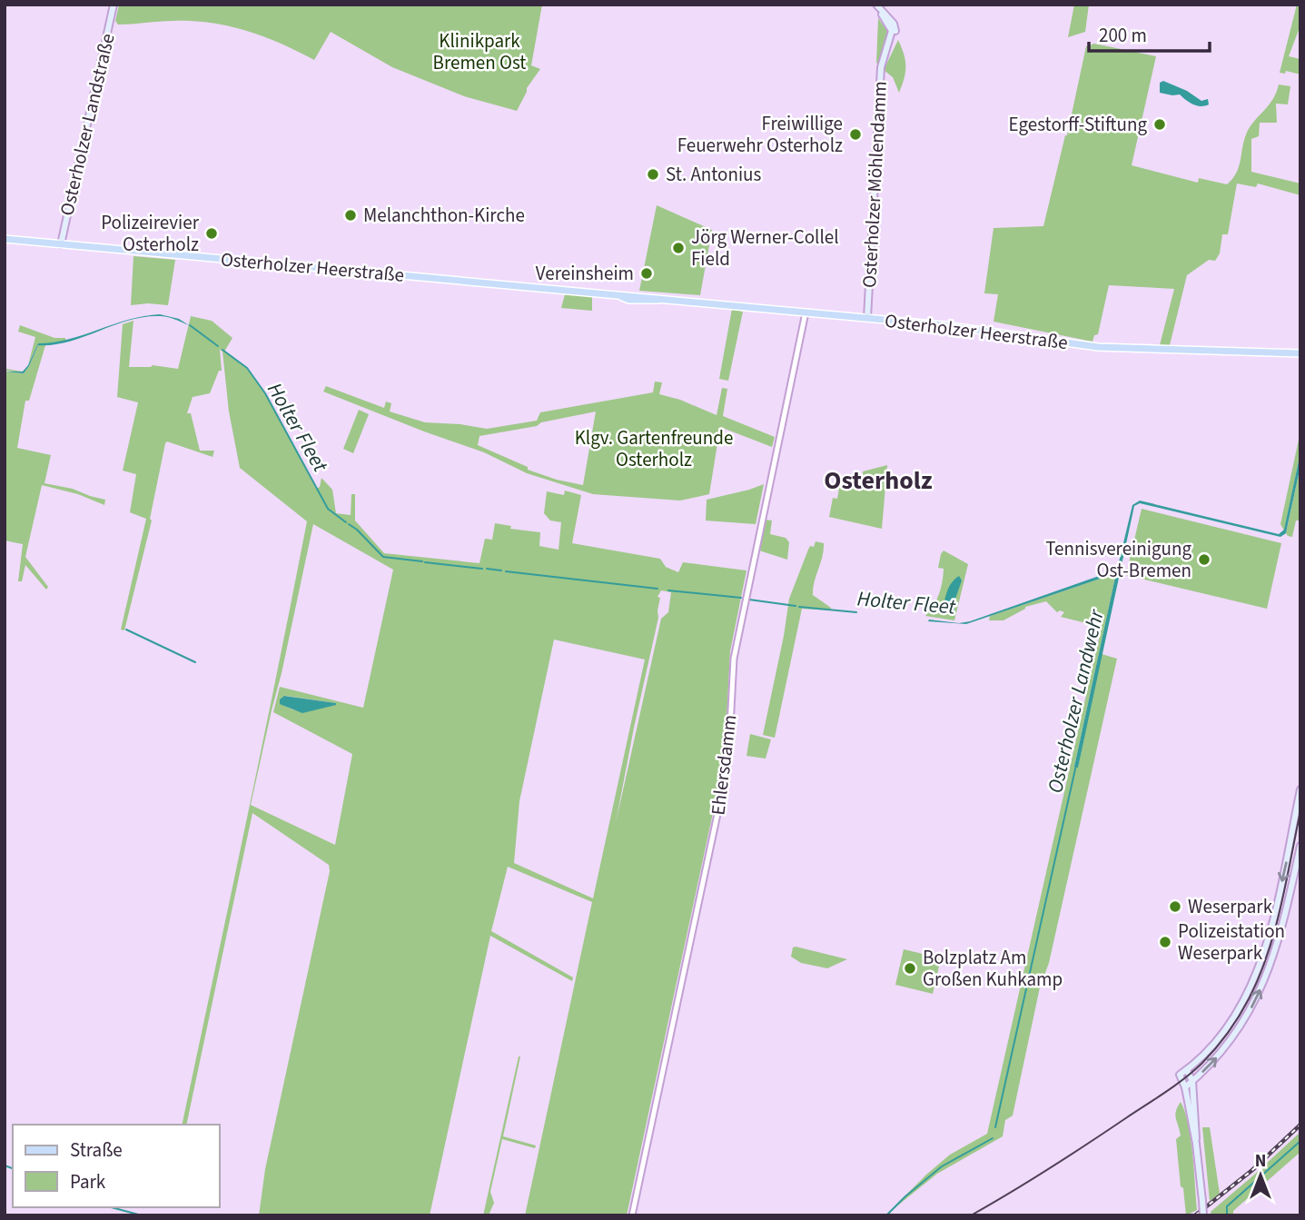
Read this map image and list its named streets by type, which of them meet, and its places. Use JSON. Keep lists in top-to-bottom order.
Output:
{
  "streets": {
    "main road": ["Osterholzer Landstraße", "Osterholzer Möhlendamm", "Osterholzer Heerstraße"],
    "street": ["Ehlersdamm"]
  },
  "crossings": [
    ["Osterholzer Landstraße", "Osterholzer Heerstraße"],
    ["Osterholzer Möhlendamm", "Osterholzer Heerstraße"],
    ["Osterholzer Heerstraße", "Ehlersdamm"]
  ],
  "districts": ["Osterholz"],
  "water": ["Holter Fleet", "Osterholzer Landwehr"],
  "parks": ["Klinikpark Bremen Ost", "Klgv. Gartenfreunde Osterholz"],
  "places": [
    "Egestorff-Stiftung",
    "Freiwillige Feuerwehr Osterholz",
    "St. Antonius",
    "Melanchthon-Kirche",
    "Polizeirevier Osterholz",
    "Jörg Werner-Collel Field",
    "Vereinsheim",
    "Tennisvereinigung Ost-Bremen",
    "Weserpark",
    "Polizeistation Weserpark",
    "Bolzplatz Am Großen Kuhkamp"
  ],
  "legend": ["Straße", "Park"],
  "scale_bar": "200 m",
  "north": "top"
}
